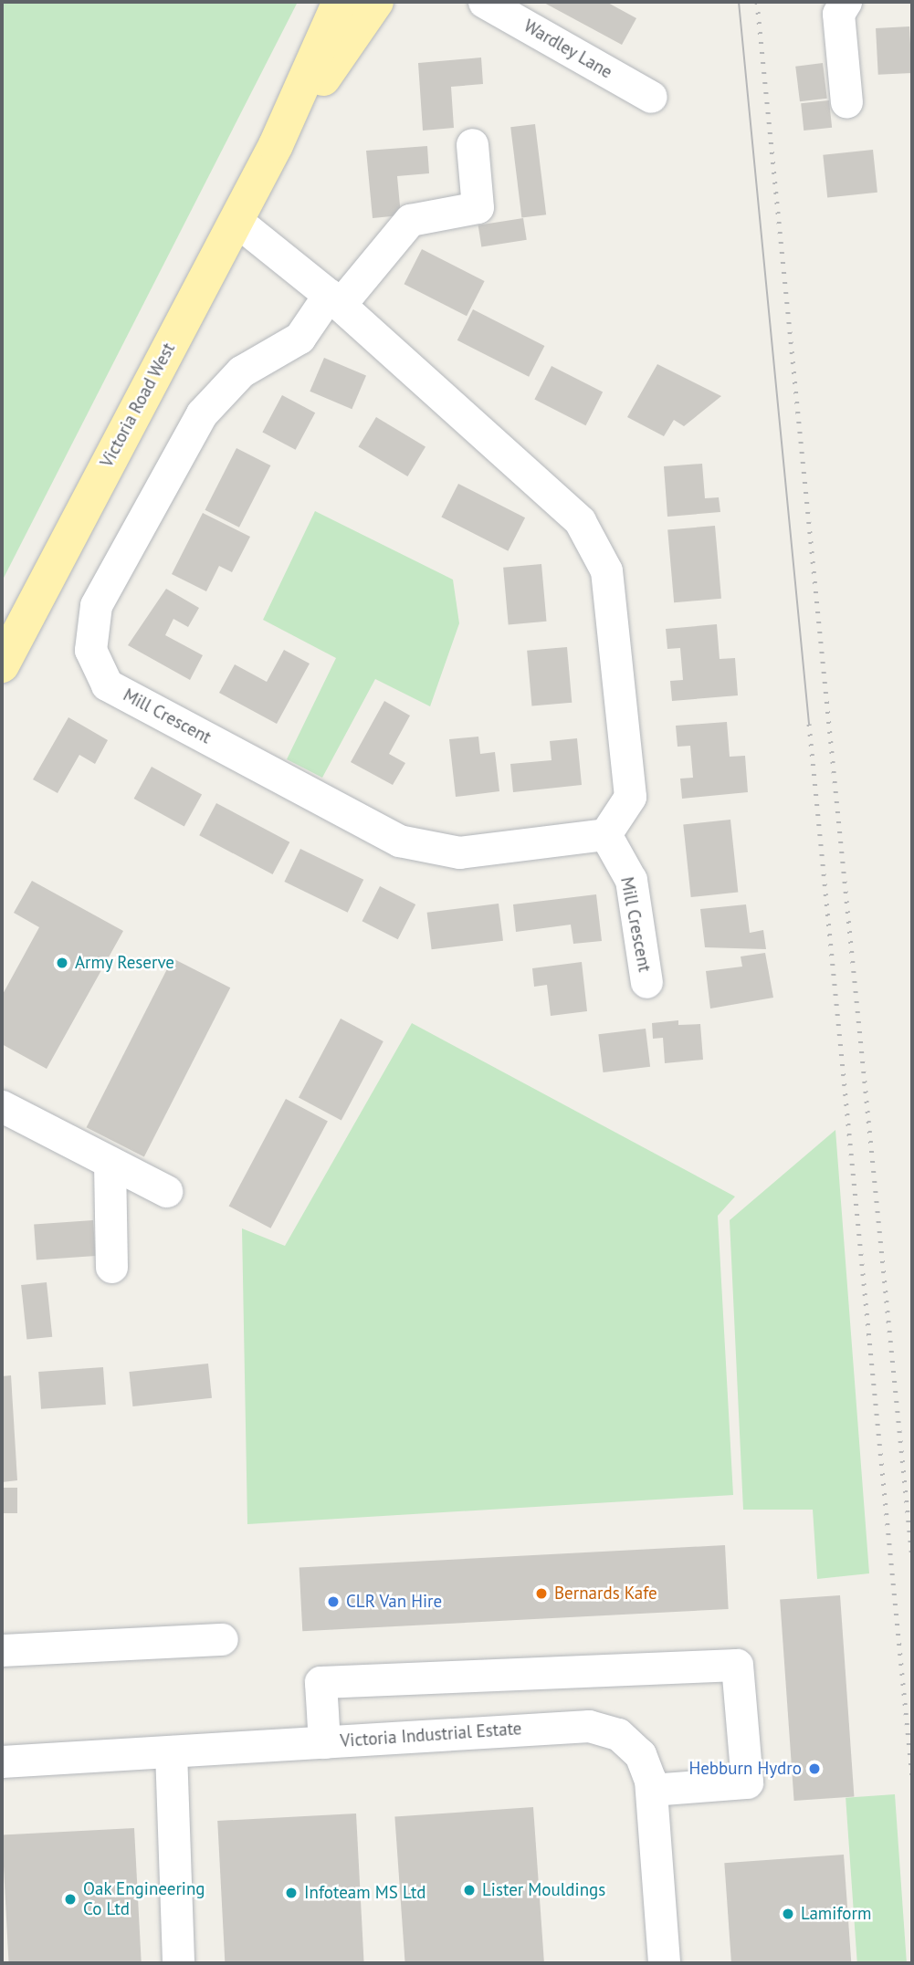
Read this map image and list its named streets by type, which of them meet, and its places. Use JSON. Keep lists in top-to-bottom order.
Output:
{
  "streets": {
    "main road": ["Victoria Road West"],
    "street": ["Wardley Lane", "Mill Crescent", "Victoria Industrial Estate"]
  },
  "places": [
    "Army Reserve",
    "Bernards Kafe",
    "CLR Van Hire",
    "Hebburn Hydro",
    "Lister Mouldings",
    "Infoteam MS Ltd",
    "Oak Engineering Co Ltd",
    "Lamiform"
  ]
}
